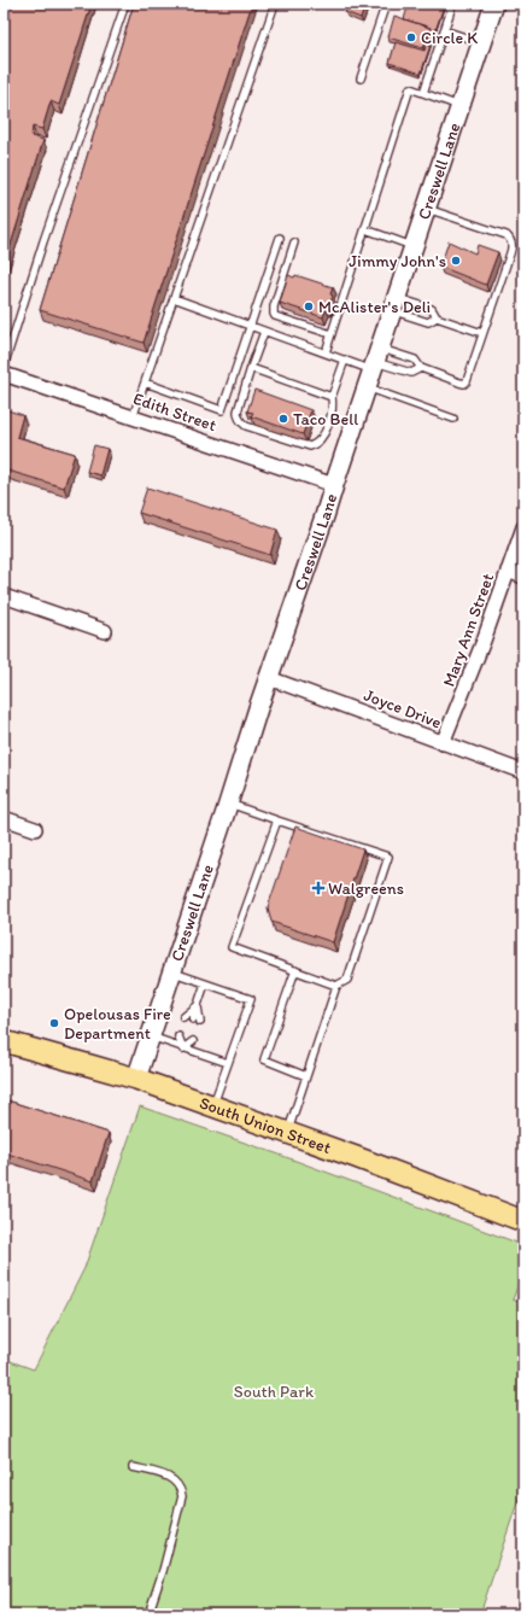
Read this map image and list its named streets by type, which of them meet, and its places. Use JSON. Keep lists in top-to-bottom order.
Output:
{
  "streets": {
    "main road": ["Creswell Lane", "South Union Street"],
    "street": ["Edith Street", "Mary Ann Street", "Joyce Drive"]
  },
  "crossings": [
    ["Creswell Lane", "Edith Street"],
    ["Creswell Lane", "Joyce Drive"],
    ["Creswell Lane", "South Union Street"],
    ["Mary Ann Street", "Joyce Drive"]
  ],
  "parks": ["South Park"],
  "places": {
    "other": [
      "Circle K",
      "Jimmy John's",
      "McAlister's Deli",
      "Taco Bell",
      "Opelousas Fire Department"
    ],
    "health": ["Walgreens"]
  }
}
